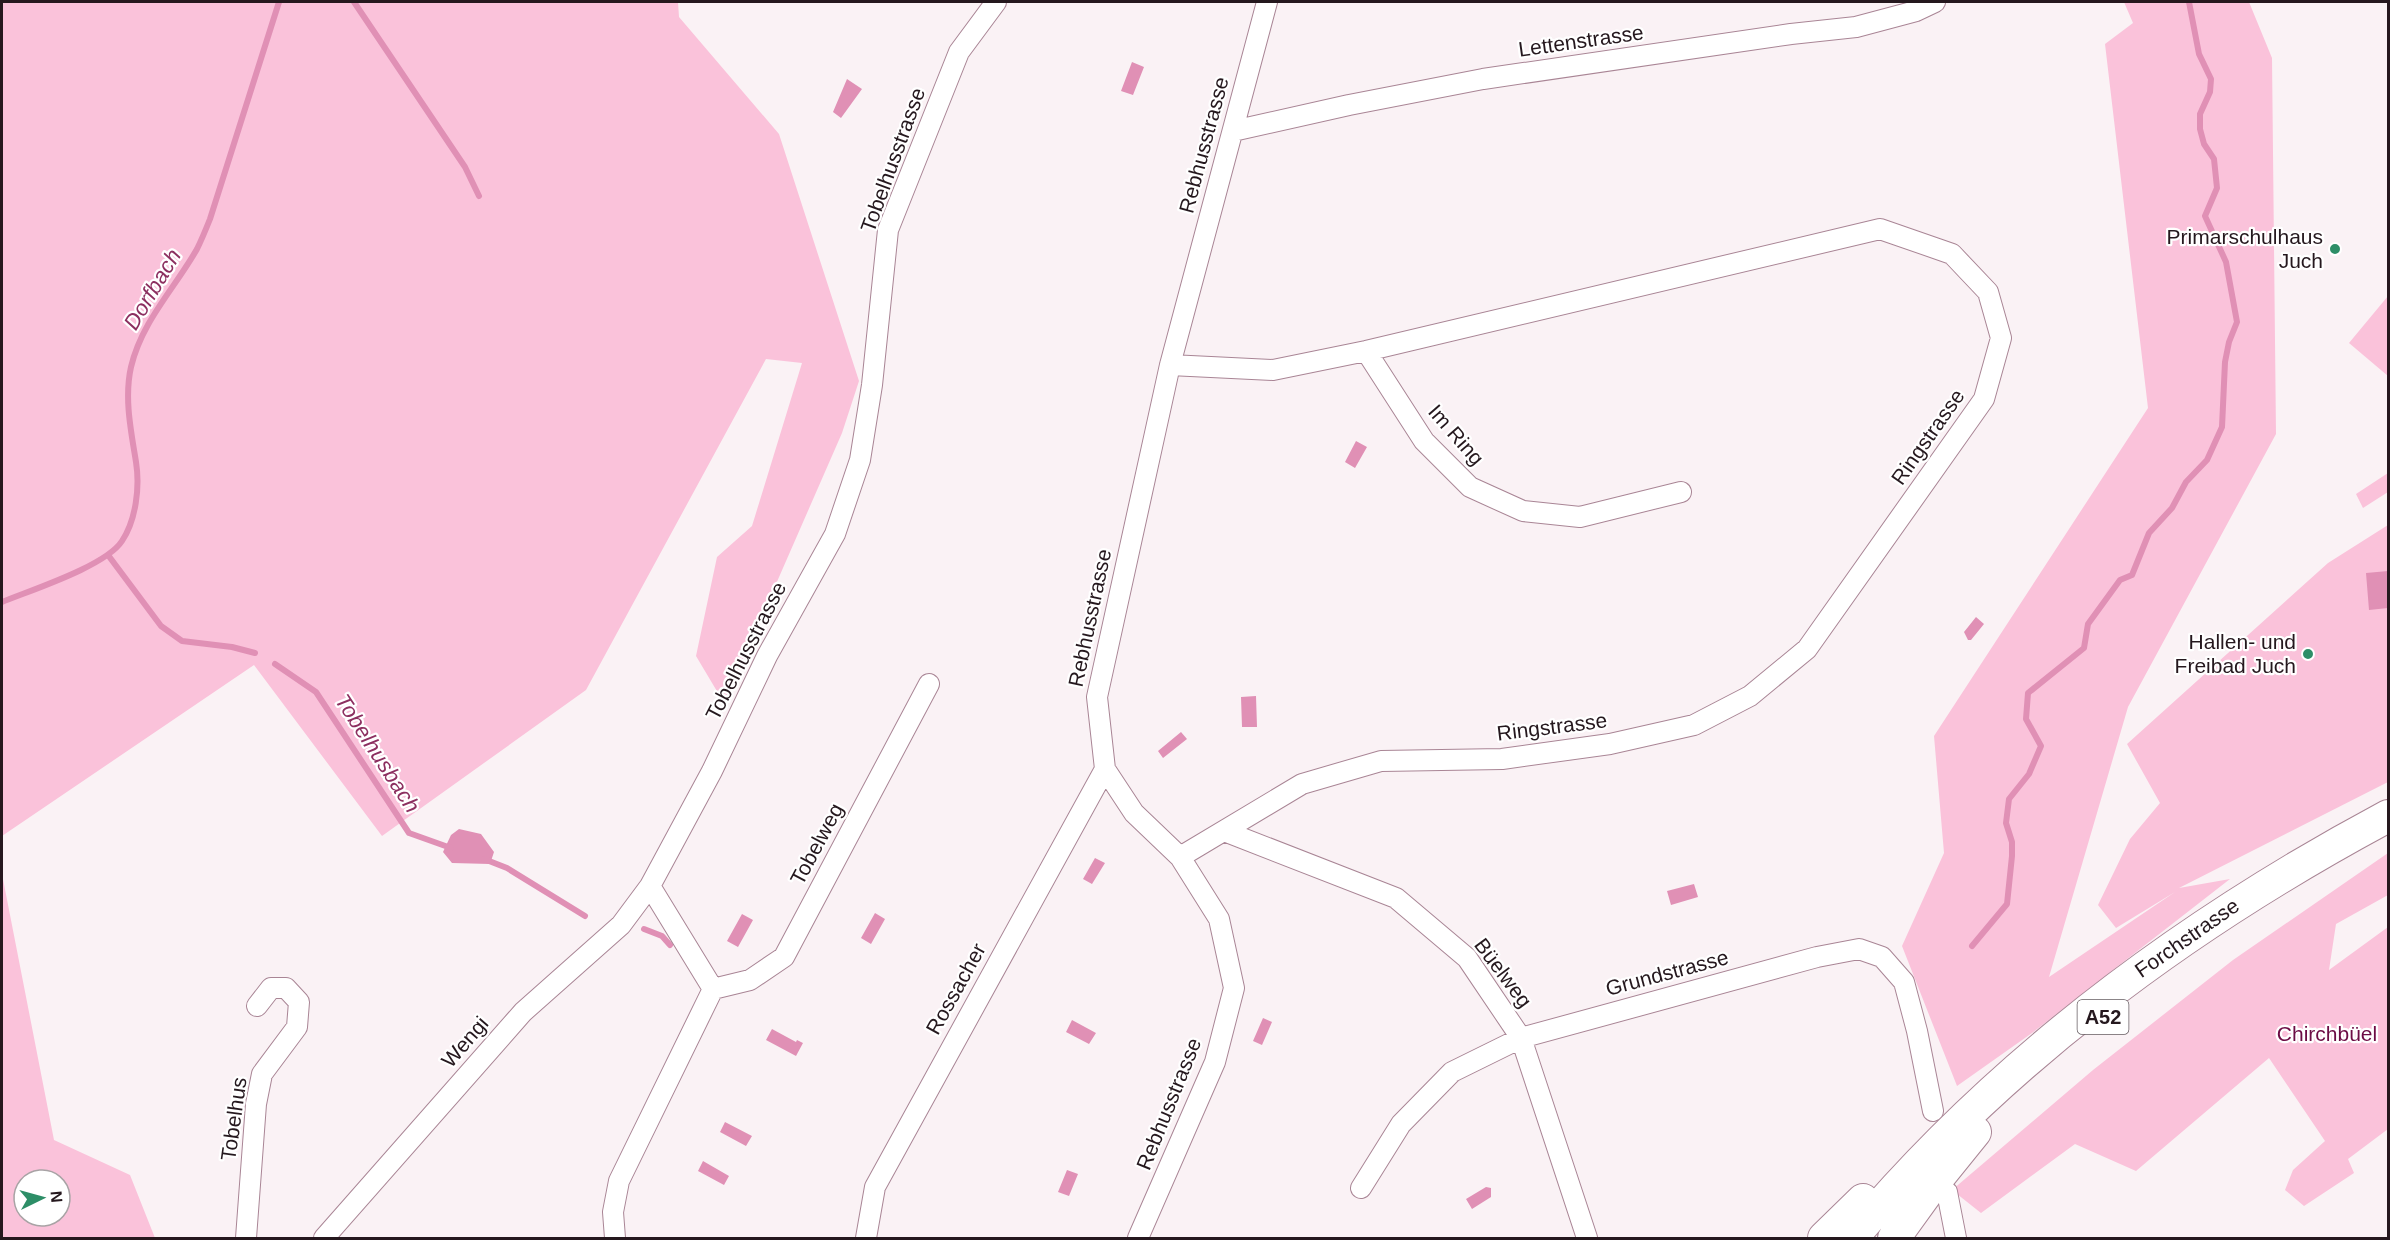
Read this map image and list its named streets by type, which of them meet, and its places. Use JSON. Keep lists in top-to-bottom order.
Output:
{
  "streets": {
    "highway": ["Forchstrasse", "A52"],
    "street": [
      "Lettenstrasse",
      "Rebhusstrasse",
      "Tobelhusstrasse",
      "Im Ring",
      "Ringstrasse",
      "Tobelweg",
      "Büelweg",
      "Grundstrasse",
      "Rossacher",
      "Wengi",
      "Tobelhus"
    ]
  },
  "crossings": [
    ["Lettenstrasse", "Rebhusstrasse"],
    ["Rebhusstrasse", "Ringstrasse"],
    ["Rebhusstrasse", "Rossacher"],
    ["Tobelhusstrasse", "Wengi"],
    ["Im Ring", "Ringstrasse"],
    ["Ringstrasse", "Büelweg"],
    ["Büelweg", "Grundstrasse"]
  ],
  "water": ["Dorfbach", "Tobelhusbach"],
  "parks": ["Chirchbüel"],
  "places": ["Primarschulhaus Juch", "Hallen- und Freibad Juch"],
  "north": "right"
}
